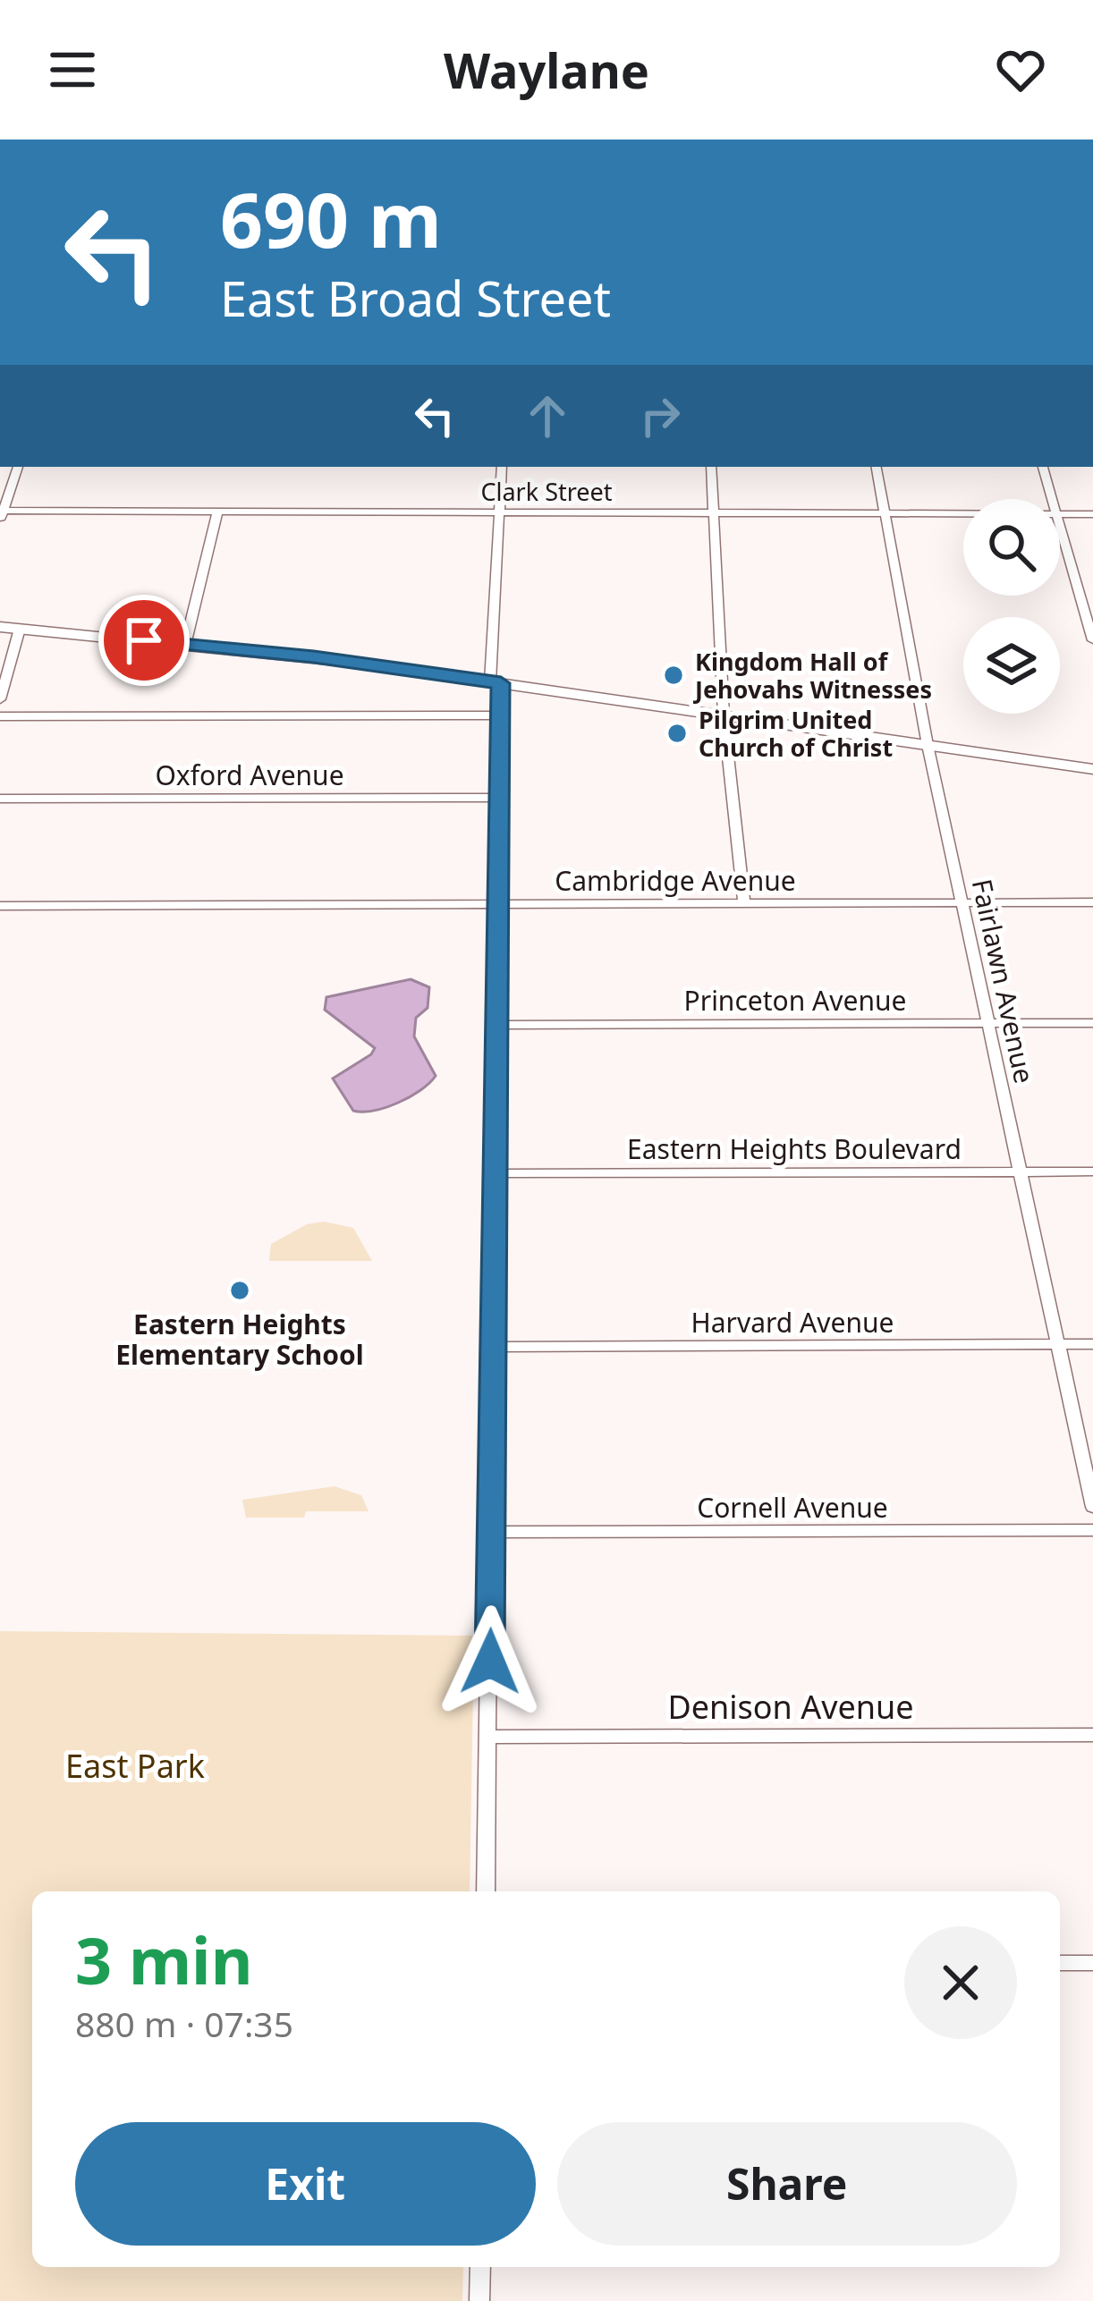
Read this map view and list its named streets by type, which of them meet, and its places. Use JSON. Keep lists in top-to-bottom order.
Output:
{
  "streets": {
    "street": [
      "Clark Street",
      "Oxford Avenue",
      "Cambridge Avenue",
      "Fairlawn Avenue",
      "Princeton Avenue",
      "Eastern Heights Boulevard",
      "Harvard Avenue",
      "Cornell Avenue",
      "Denison Avenue"
    ]
  },
  "crossings": [
    ["Clark Street", "Fairlawn Avenue"],
    ["Cambridge Avenue", "Fairlawn Avenue"],
    ["Fairlawn Avenue", "Princeton Avenue"],
    ["Fairlawn Avenue", "Eastern Heights Boulevard"],
    ["Fairlawn Avenue", "Harvard Avenue"]
  ],
  "parks": ["East Park"],
  "places": ["Kingdom Hall of Jehovahs Witnesses", "Pilgrim United Church of Christ", "Eastern Heights Elementary School"],
  "page": {
    "header": "Waylane",
    "turn": ["690 m", "East Broad Street"],
    "heading": ["3 min", "880 m · 07:35"],
    "buttons": ["Exit", "Share"]
  }
}
